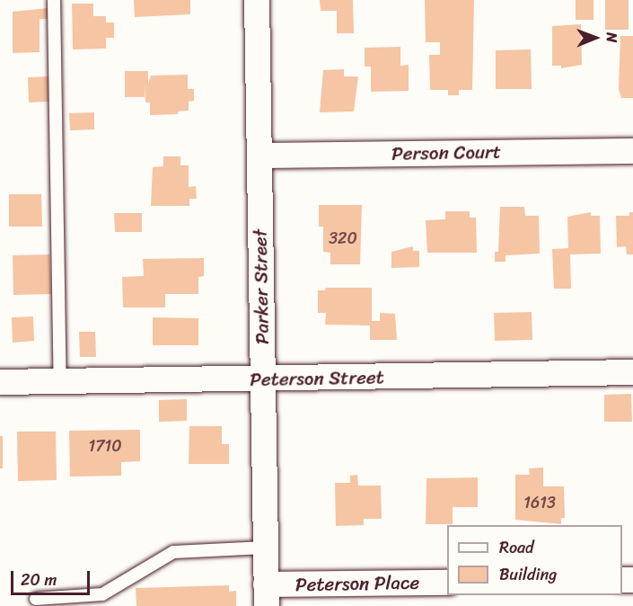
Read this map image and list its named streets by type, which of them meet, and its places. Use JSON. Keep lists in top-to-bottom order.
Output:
{
  "streets": {
    "street": [
      "Person Court",
      "Parker Street",
      "Peterson Street",
      "Peterson Place"
    ]
  },
  "crossings": [
    ["Person Court", "Parker Street"],
    ["Parker Street", "Peterson Street"],
    ["Parker Street", "Peterson Place"]
  ],
  "house_numbers": ["320", "1710", "1613"],
  "legend": ["Road", "Building"],
  "scale_bar": "20 m",
  "north": "right"
}
